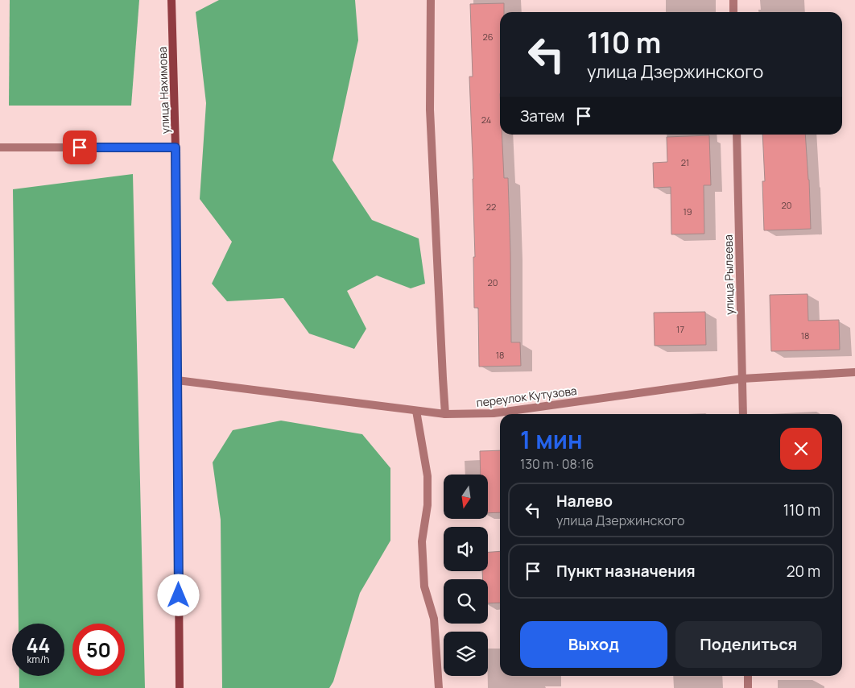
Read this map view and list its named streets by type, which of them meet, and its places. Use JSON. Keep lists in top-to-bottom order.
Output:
{
  "streets": {
    "main road": ["улица Нахимова"],
    "street": ["улица Рылеева", "переулок Кутузова"]
  },
  "crossings": [
    ["улица Нахимова", "переулок Кутузова"],
    ["улица Рылеева", "переулок Кутузова"]
  ],
  "house_numbers": [
    "26",
    "24",
    "21",
    "20",
    "22",
    "19",
    "20",
    "17",
    "18",
    "18"
  ],
  "north": "bottom",
  "page": {
    "turn": ["110 m", "улица Дзержинского"],
    "then": "Затем",
    "heading": ["1 мин", "130 m · 08:16"],
    "list": [
      {
        "name": "Налево",
        "note": "улица Дзержинского",
        "value": "110 m"
      },
      {
        "name": "Пункт назначения",
        "value": "20 m"
      }
    ],
    "buttons": ["Выход", "Поделиться"],
    "speed": "44 km/h",
    "limit": "50"
  }
}
